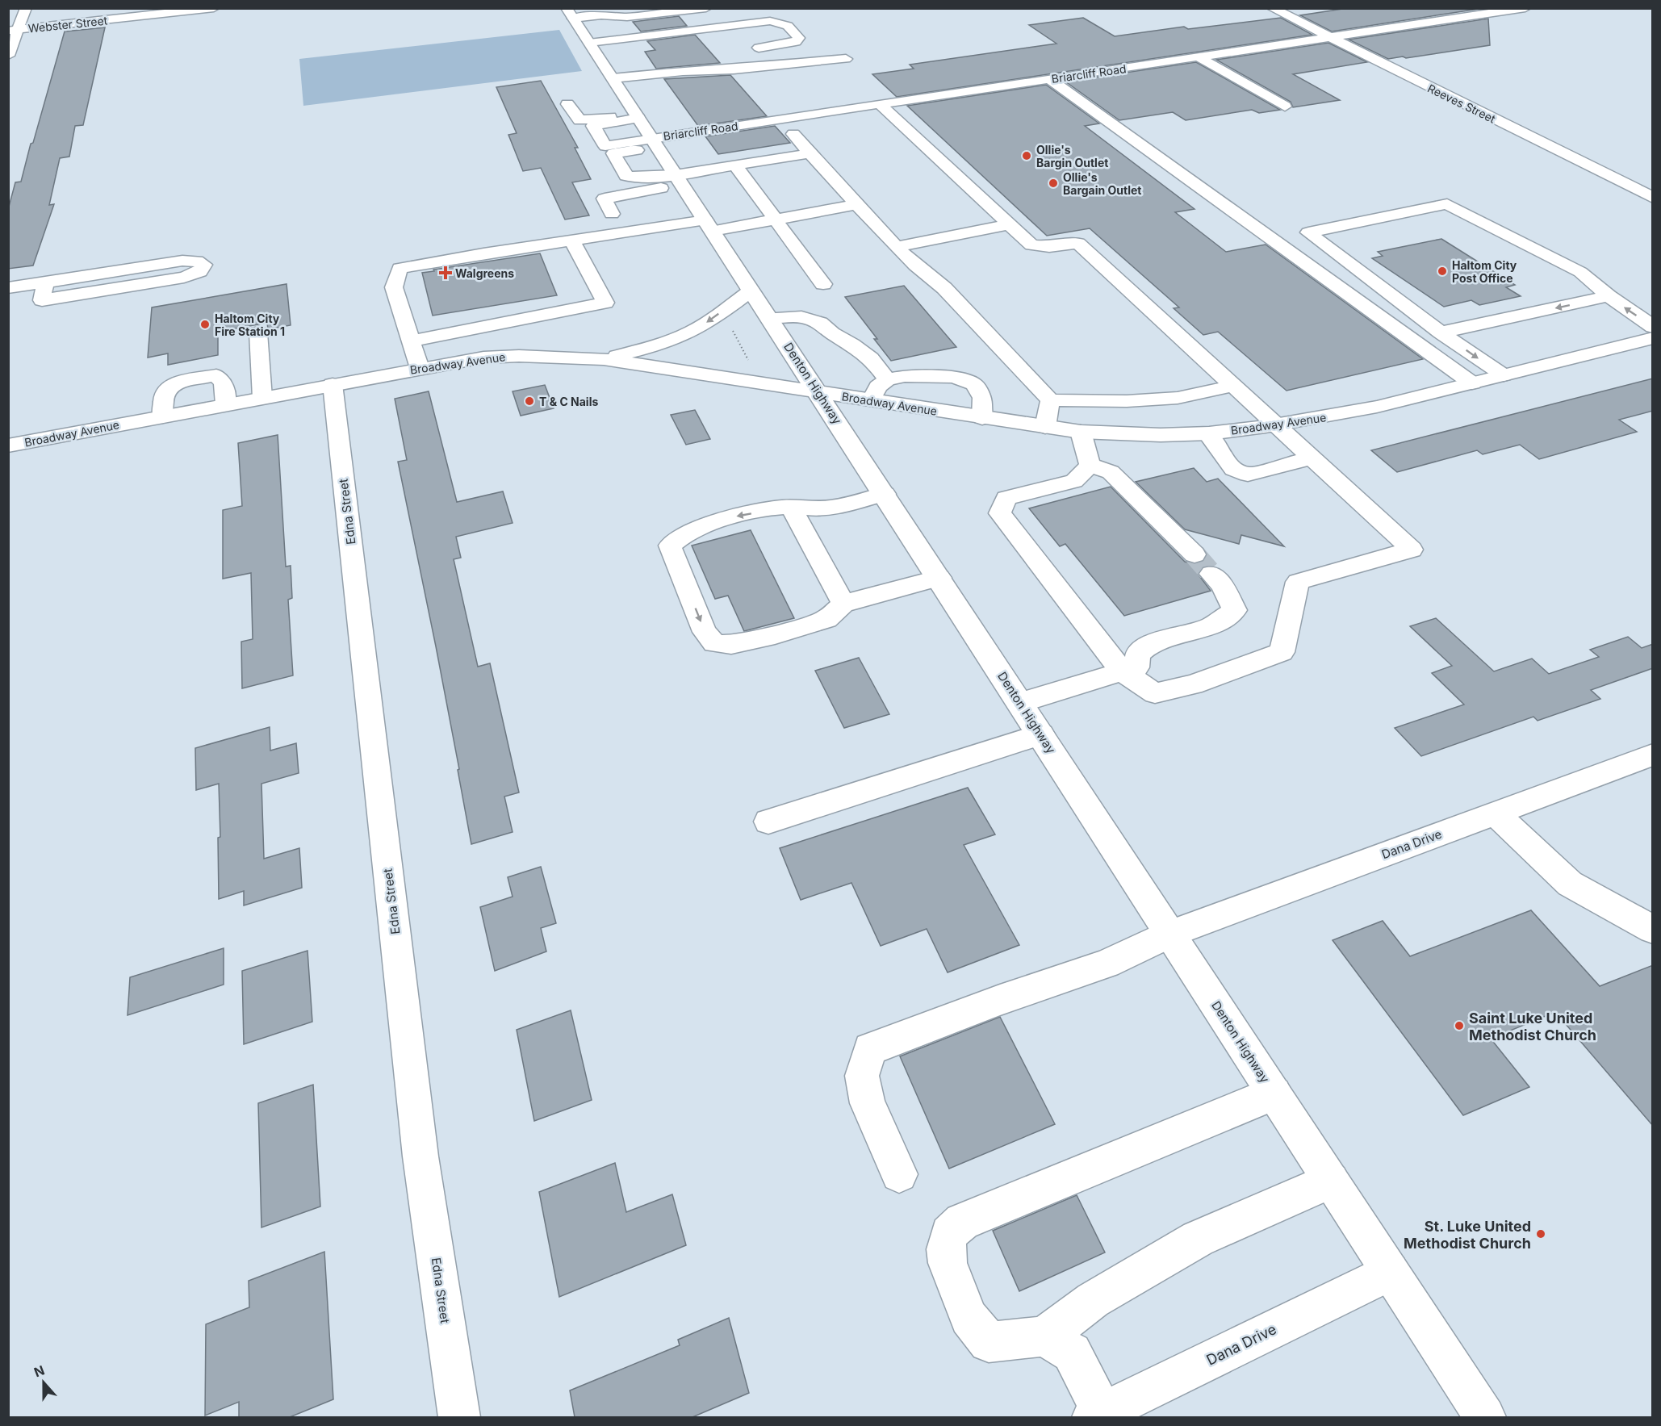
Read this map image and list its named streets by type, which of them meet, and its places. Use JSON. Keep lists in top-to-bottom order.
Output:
{
  "streets": {
    "street": [
      "Webster Street",
      "Briarcliff Road",
      "Reeves Street",
      "Broadway Avenue",
      "Denton Highway",
      "Edna Street",
      "Dana Drive"
    ]
  },
  "crossings": [
    ["Briarcliff Road", "Reeves Street"],
    ["Briarcliff Road", "Denton Highway"],
    ["Broadway Avenue", "Denton Highway"],
    ["Broadway Avenue", "Edna Street"],
    ["Denton Highway", "Dana Drive"]
  ],
  "places": {
    "other": [
      "Ollie's Bargin Outlet",
      "Ollie's Bargain Outlet",
      "Haltom City Post Office",
      "Haltom City Fire Station 1",
      "T & C Nails",
      "Saint Luke United Methodist Church",
      "St. Luke United Methodist Church"
    ],
    "health": ["Walgreens"]
  },
  "north": "top"
}
